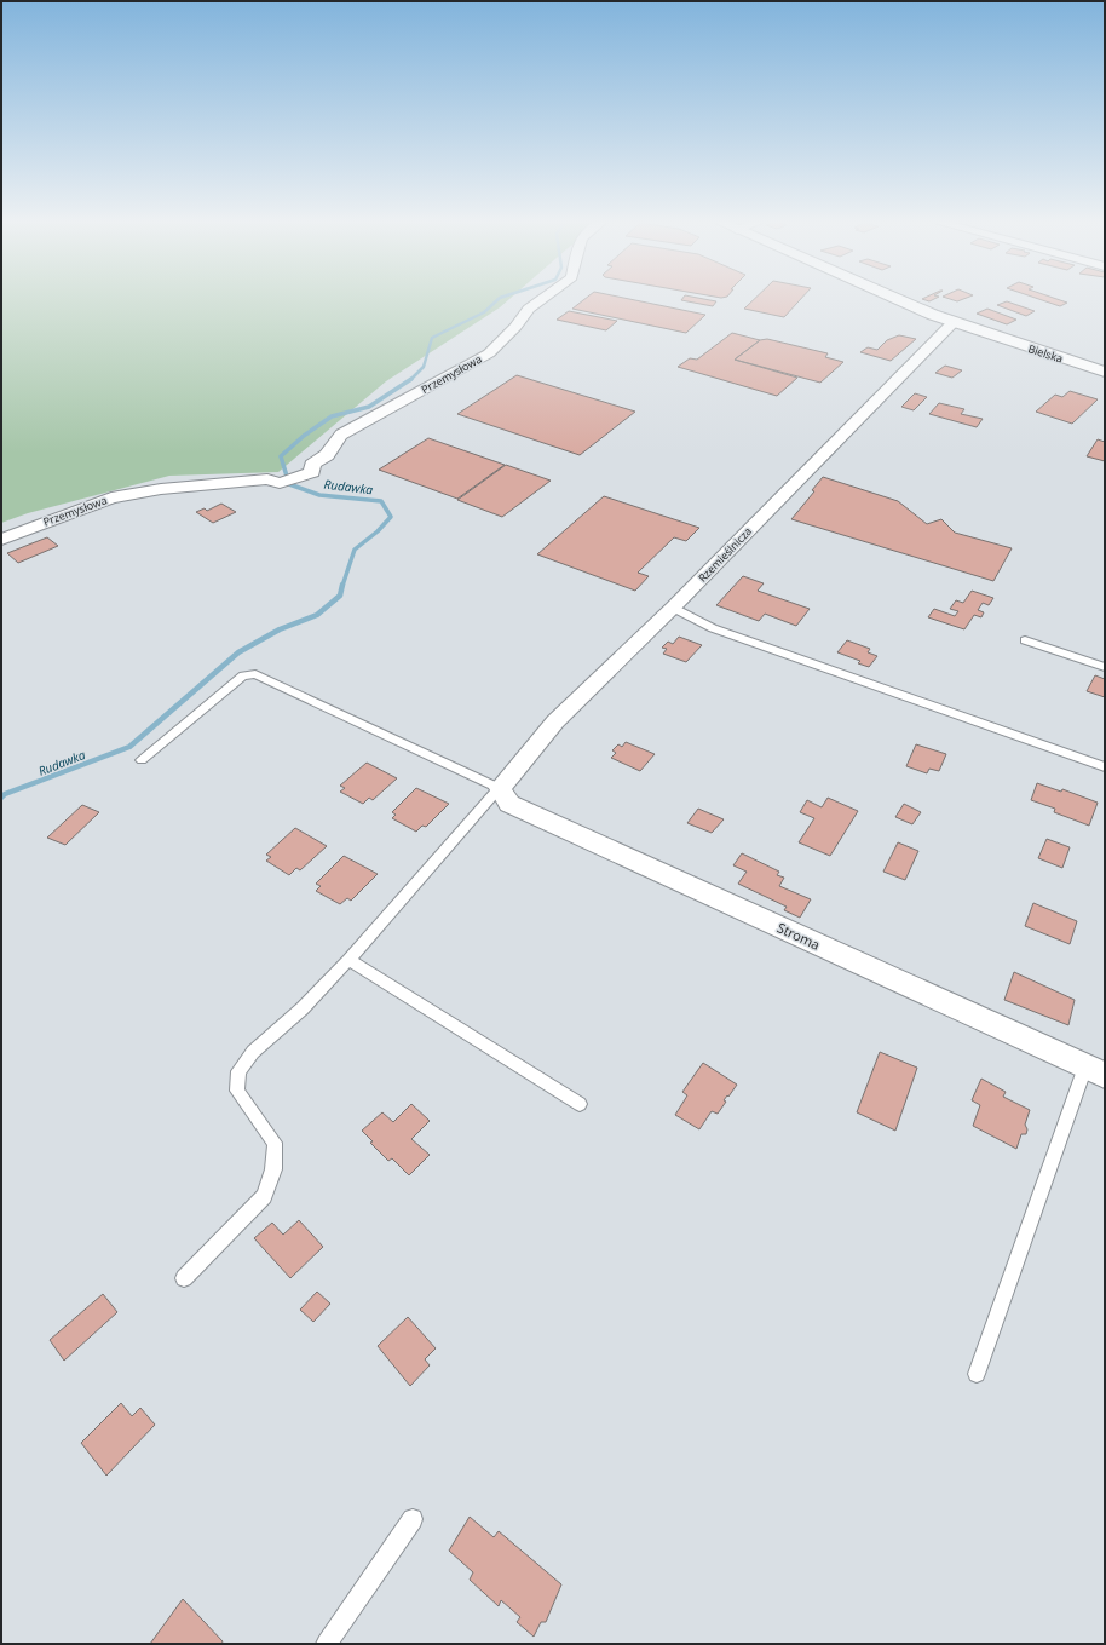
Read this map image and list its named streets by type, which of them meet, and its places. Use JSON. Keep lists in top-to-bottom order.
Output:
{
  "streets": {
    "street": [
      "Bielska",
      "Przemysłowa",
      "Rzemieślnicza",
      "Stroma"
    ]
  },
  "crossings": [
    ["Bielska", "Rzemieślnicza"],
    ["Rzemieślnicza", "Stroma"]
  ],
  "water": ["Rudawka"]
}
